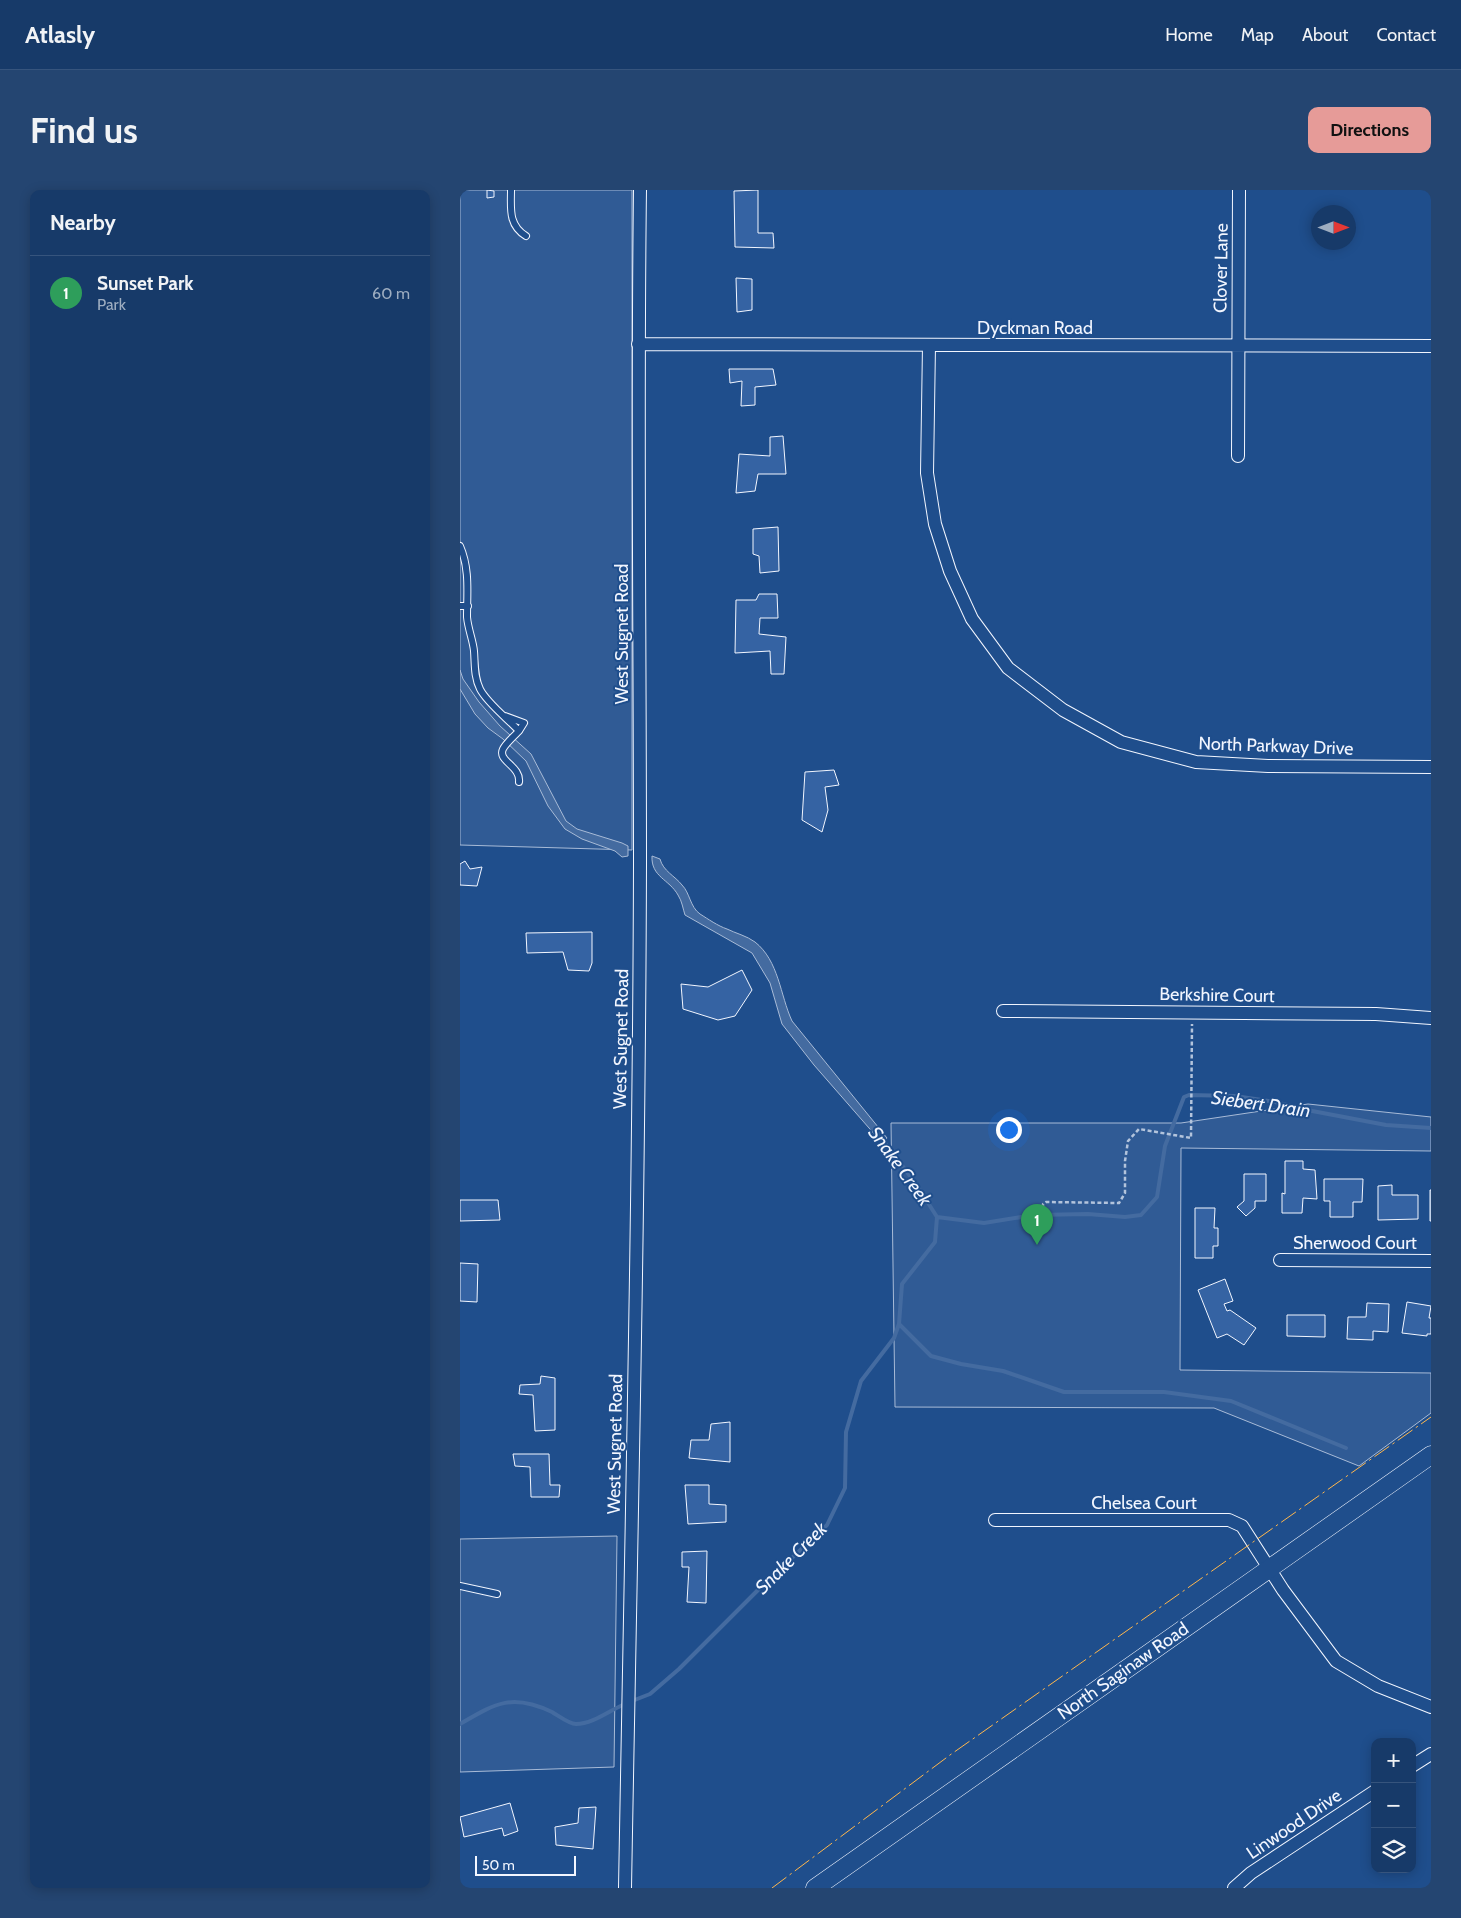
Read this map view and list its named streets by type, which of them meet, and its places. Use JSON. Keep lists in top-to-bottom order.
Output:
{
  "streets": {
    "main road": ["North Saginaw Road"],
    "street": [
      "Clover Lane",
      "Dyckman Road",
      "West Sugnet Road",
      "North Parkway Drive",
      "Berkshire Court",
      "Sherwood Court",
      "Chelsea Court",
      "Linwood Drive"
    ]
  },
  "crossings": [
    ["Clover Lane", "Dyckman Road"],
    ["Dyckman Road", "West Sugnet Road"],
    ["Dyckman Road", "North Parkway Drive"],
    ["Chelsea Court", "North Saginaw Road"]
  ],
  "water": ["Siebert Drain", "Snake Creek"],
  "scale_bar": "50 m",
  "north": "right",
  "page": {
    "header": "Atlasly",
    "nav": [
      "Home",
      "Map",
      "About",
      "Contact"
    ],
    "buttons": "Directions",
    "title": "Find us",
    "heading": "Nearby",
    "list": [
      {
        "mark": "1",
        "name": "Sunset Park",
        "note": "Park",
        "value": "60 m"
      }
    ],
    "pins": "1",
    "map_buttons": ["+", "−"],
    "scale": "50 m"
  }
}
